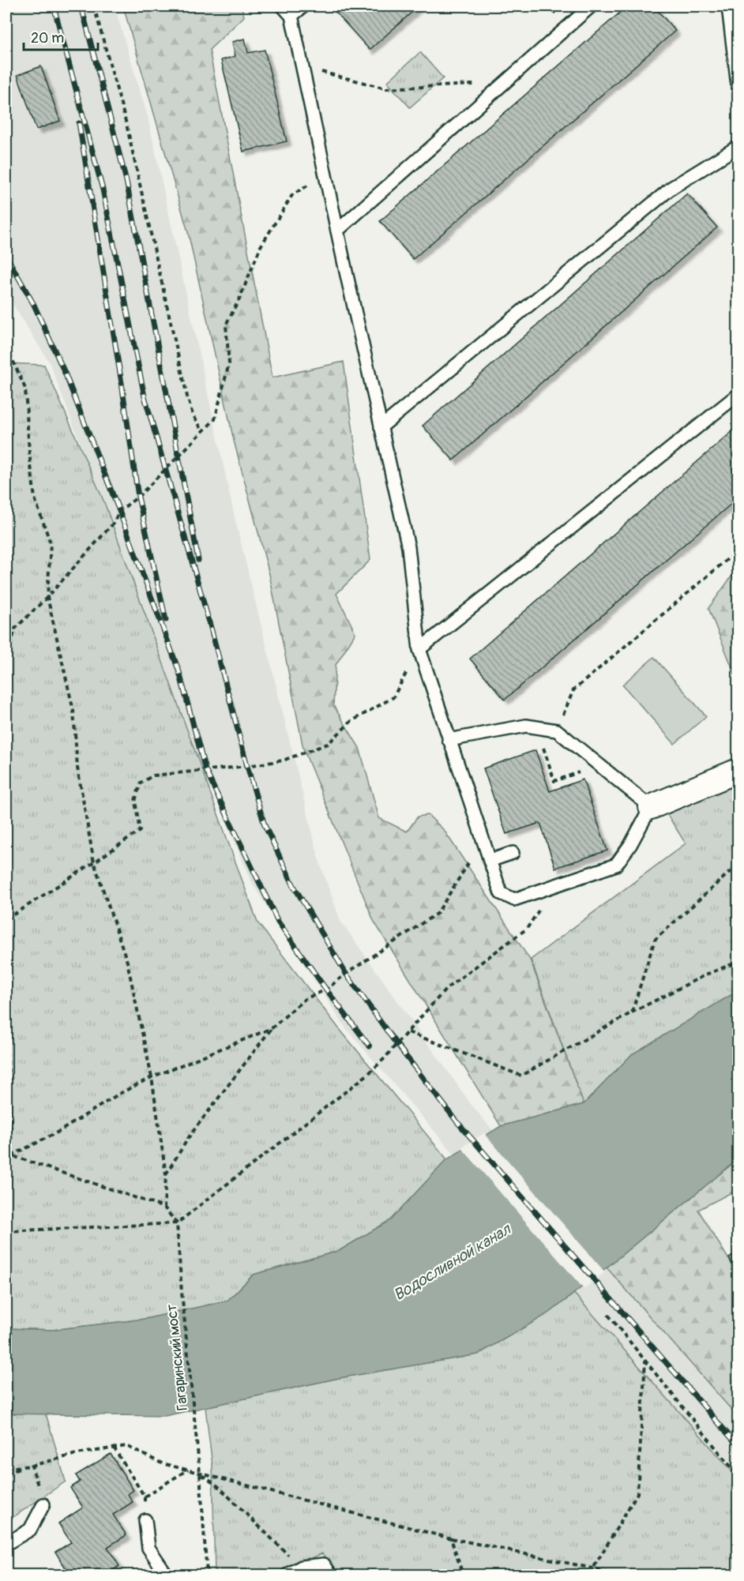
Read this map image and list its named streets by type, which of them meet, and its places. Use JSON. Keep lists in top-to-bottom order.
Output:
{
  "streets": {
    "path": ["Гагаринский мост"]
  },
  "water": ["Водосливной канал"],
  "scale_bar": "20 m"
}
